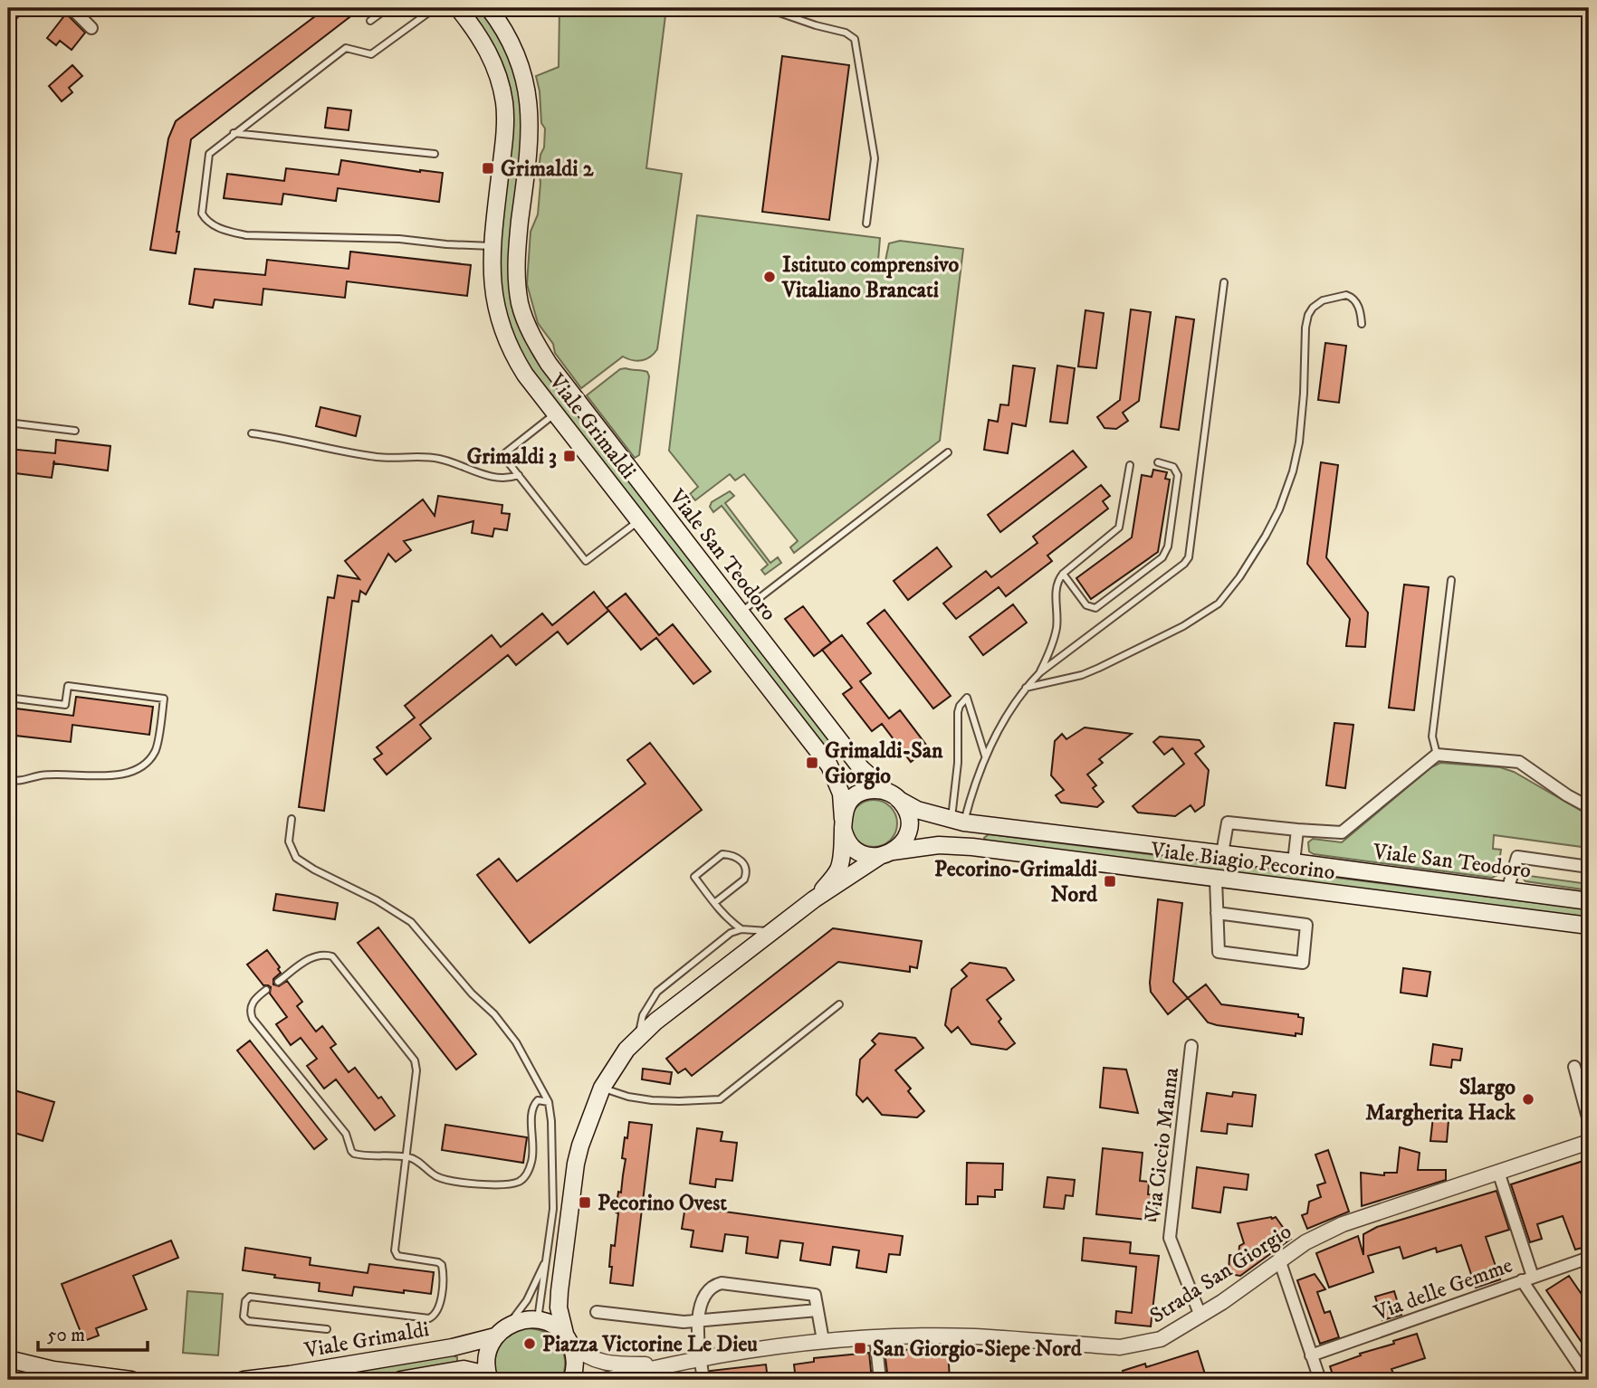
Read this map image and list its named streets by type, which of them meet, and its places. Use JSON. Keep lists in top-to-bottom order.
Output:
{
  "streets": {
    "main road": ["Viale Grimaldi", "Viale San Teodoro", "Viale Biagio Pecorino"],
    "street": ["Via Ciccio Manna", "Strada San Giorgio", "Via delle Gemme"]
  },
  "crossings": [
    ["Viale Grimaldi", "Viale San Teodoro"],
    ["Viale Grimaldi", "Viale Biagio Pecorino"],
    ["Viale San Teodoro", "Viale Biagio Pecorino"],
    ["Via Ciccio Manna", "Strada San Giorgio"]
  ],
  "places": {
    "transit": [
      "Grimaldi 2",
      "Grimaldi 3",
      "Grimaldi-San Giorgio",
      "Pecorino-Grimaldi Nord",
      "Pecorino Ovest",
      "San Giorgio-Siepe Nord"
    ],
    "other": ["Istituto comprensivo Vitaliano Brancati", "Slargo Margherita Hack", "Piazza Victorine Le Dieu"]
  },
  "scale_bar": "50 m"
}
